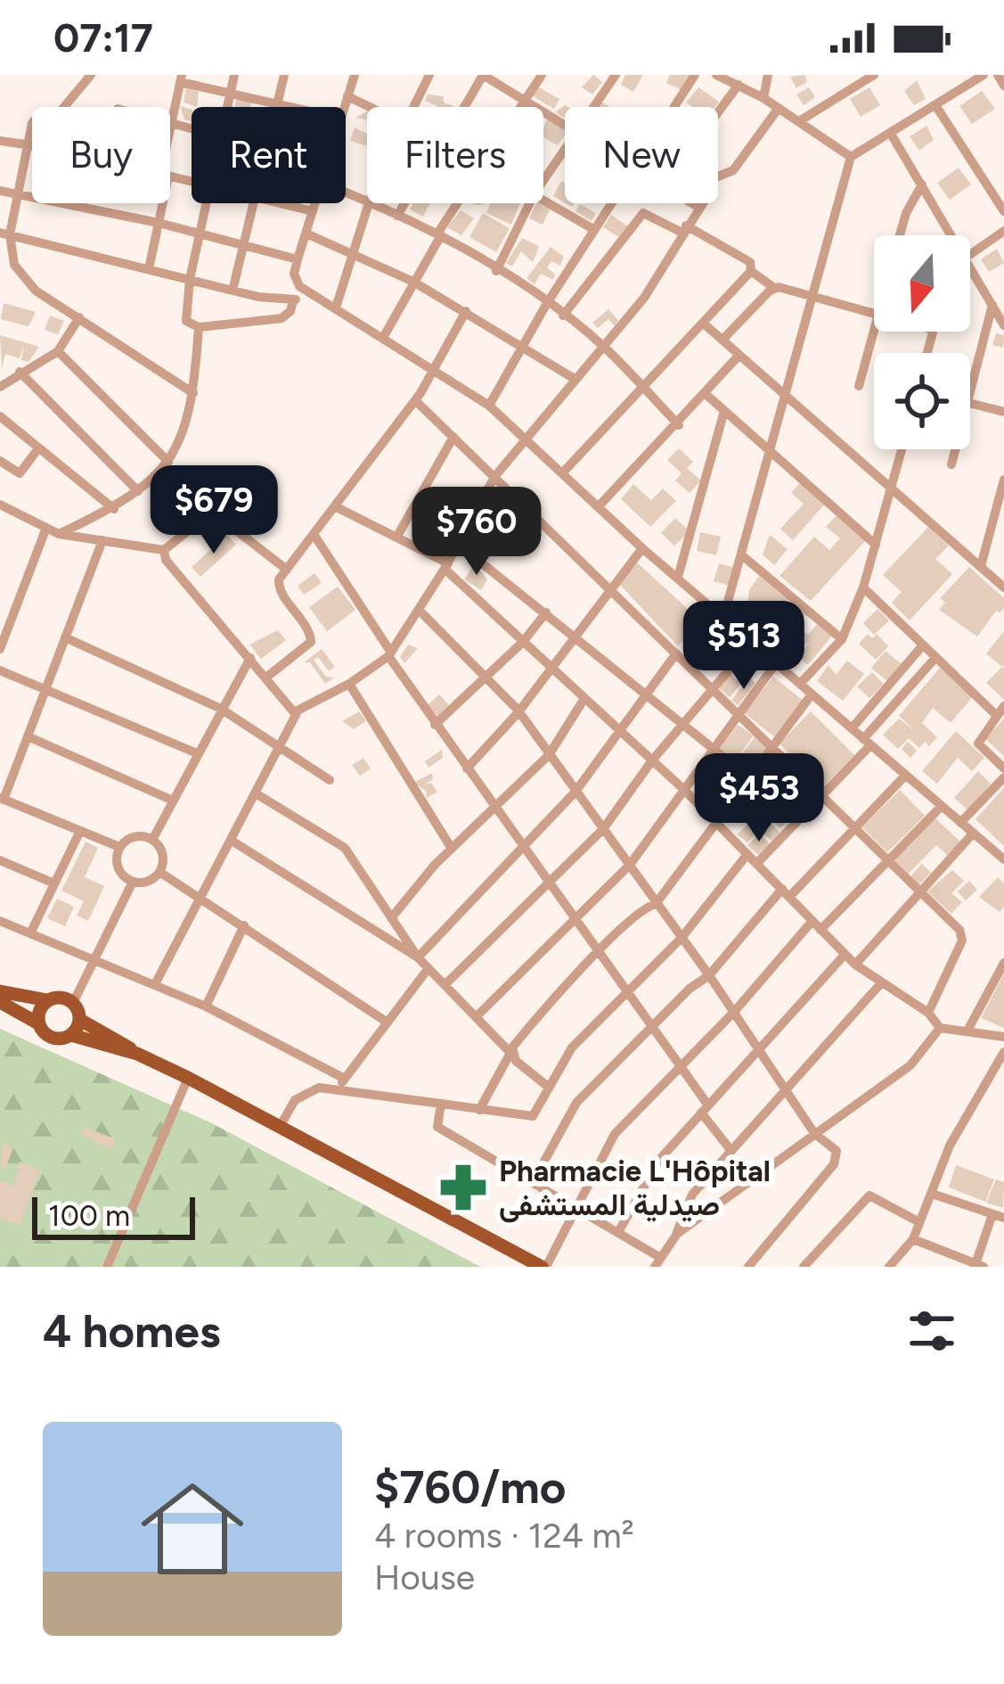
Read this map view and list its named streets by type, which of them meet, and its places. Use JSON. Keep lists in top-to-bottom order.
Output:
{
  "places": {
    "pharmacy": ["Pharmacie L'Hôpital صيدلية المستشفى"]
  },
  "scale_bar": "100 m",
  "north": "bottom",
  "page": {
    "status": "07:17",
    "chip": [
      "Buy",
      "Rent",
      "Filters",
      "New"
    ],
    "price": [
      "$679",
      "$760",
      "$513",
      "$453"
    ],
    "scale": "100 m",
    "heading": "4 homes",
    "list": [
      {
        "name": "$760/mo",
        "note": "4 rooms · 124 m² · House"
      }
    ]
  }
}
